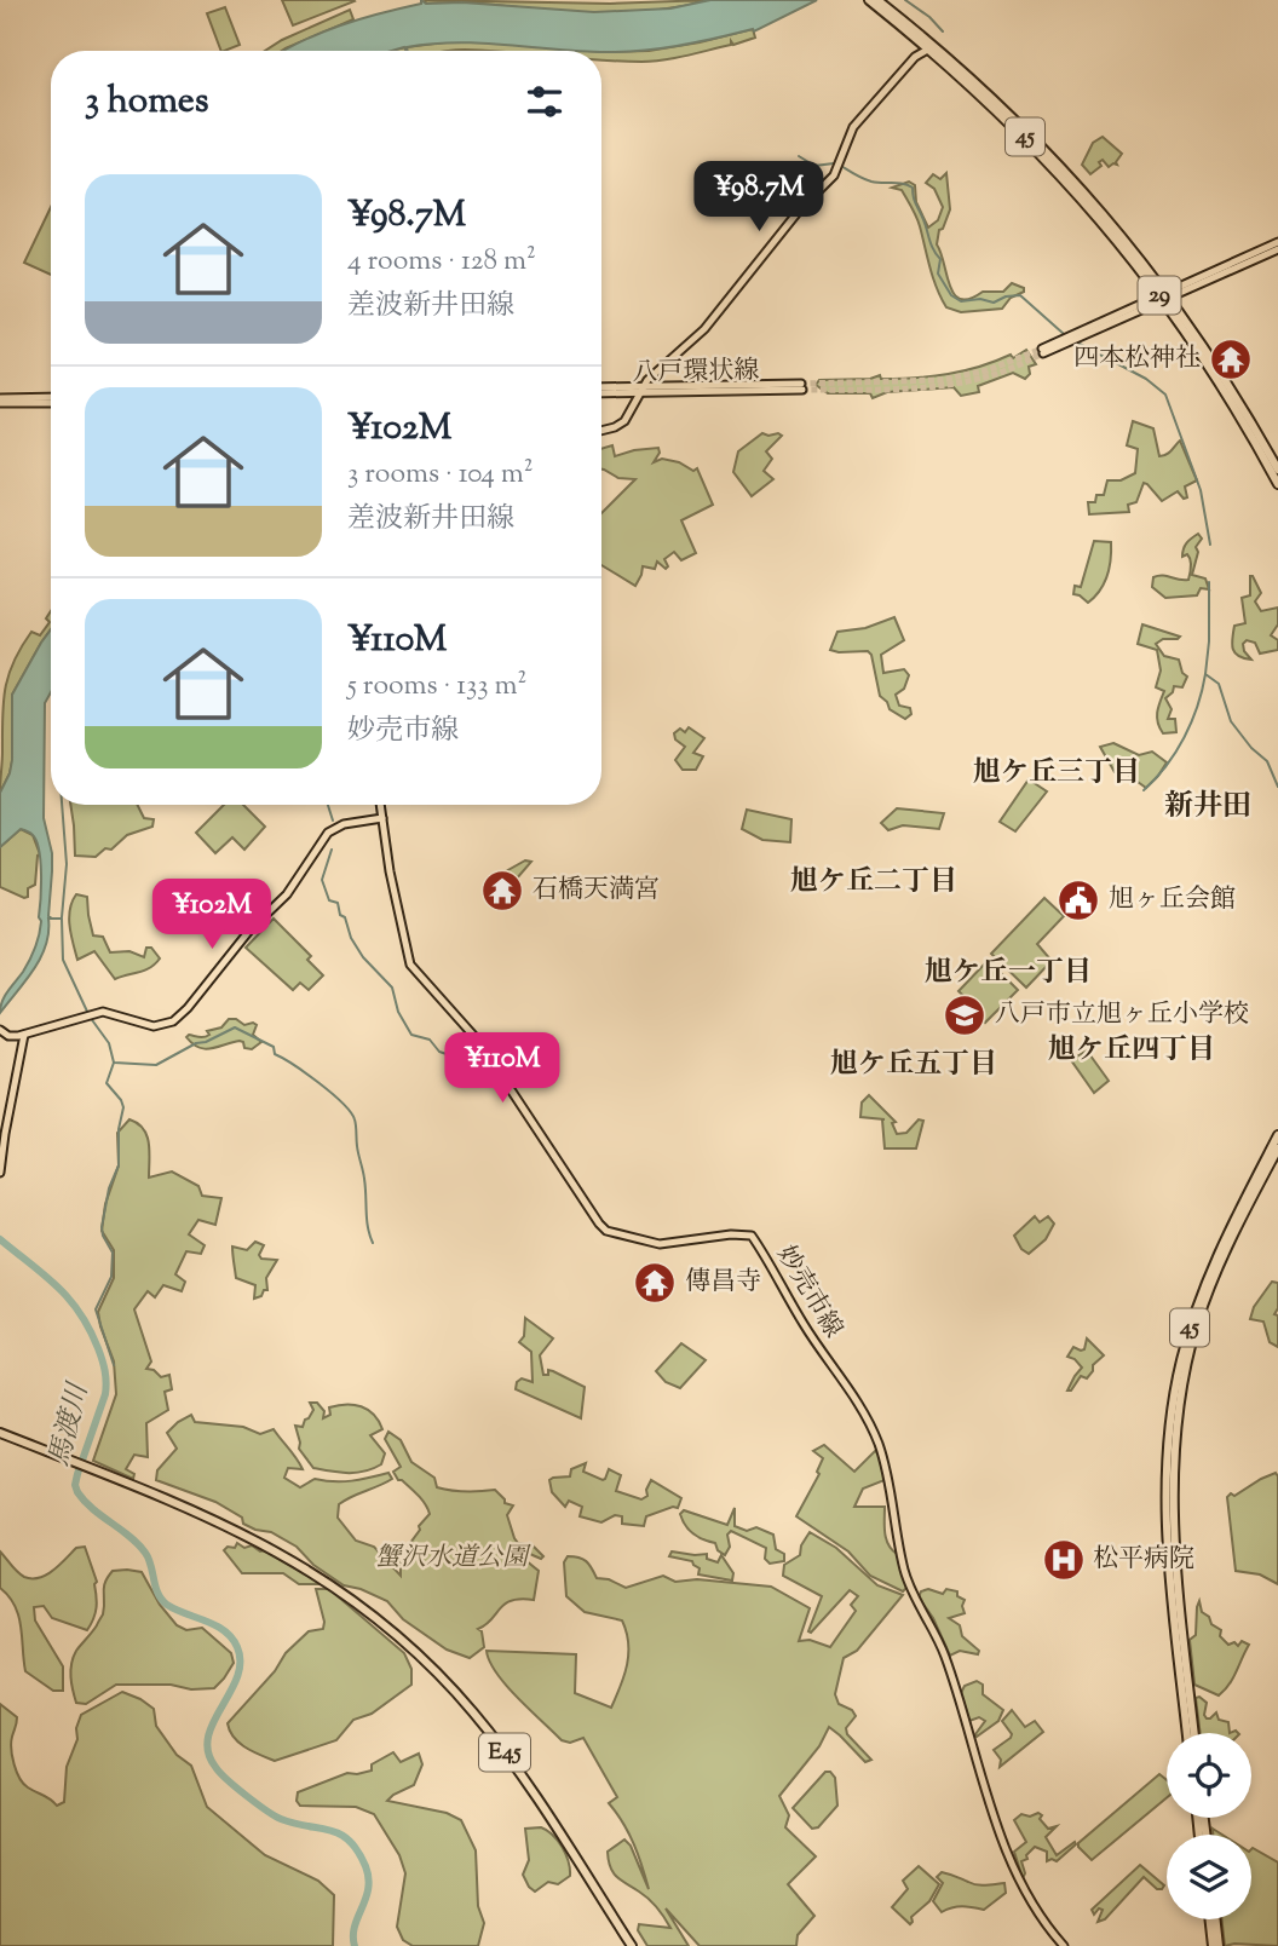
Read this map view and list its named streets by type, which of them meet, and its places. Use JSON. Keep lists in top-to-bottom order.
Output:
{
  "streets": {
    "highway": ["45", "E45"],
    "main road": ["29", "八戸環状線", "妙売市線"]
  },
  "crossings": [
    ["45", "29"]
  ],
  "districts": [
    "旭ケ丘三丁目",
    "新井田",
    "旭ケ丘二丁目",
    "旭ケ丘一丁目",
    "旭ケ丘四丁目",
    "旭ケ丘五丁目"
  ],
  "water": ["馬渡川"],
  "parks": ["蟹沢水道公園"],
  "places": {
    "temple": ["四本松神社", "石橋天満宮", "傳昌寺"],
    "public building": ["旭ヶ丘会館"],
    "school or university": ["八戸市立旭ヶ丘小学校"],
    "hospital": ["松平病院"]
  },
  "page": {
    "heading": "3 homes",
    "list": [
      {
        "name": "¥98.7M",
        "note": "4 rooms · 128 m² · 差波新井田線"
      },
      {
        "name": "¥102M",
        "note": "3 rooms · 104 m² · 差波新井田線"
      },
      {
        "name": "¥110M",
        "note": "5 rooms · 133 m² · 妙売市線"
      }
    ],
    "price": ["¥98.7M", "¥102M", "¥110M"]
  }
}
